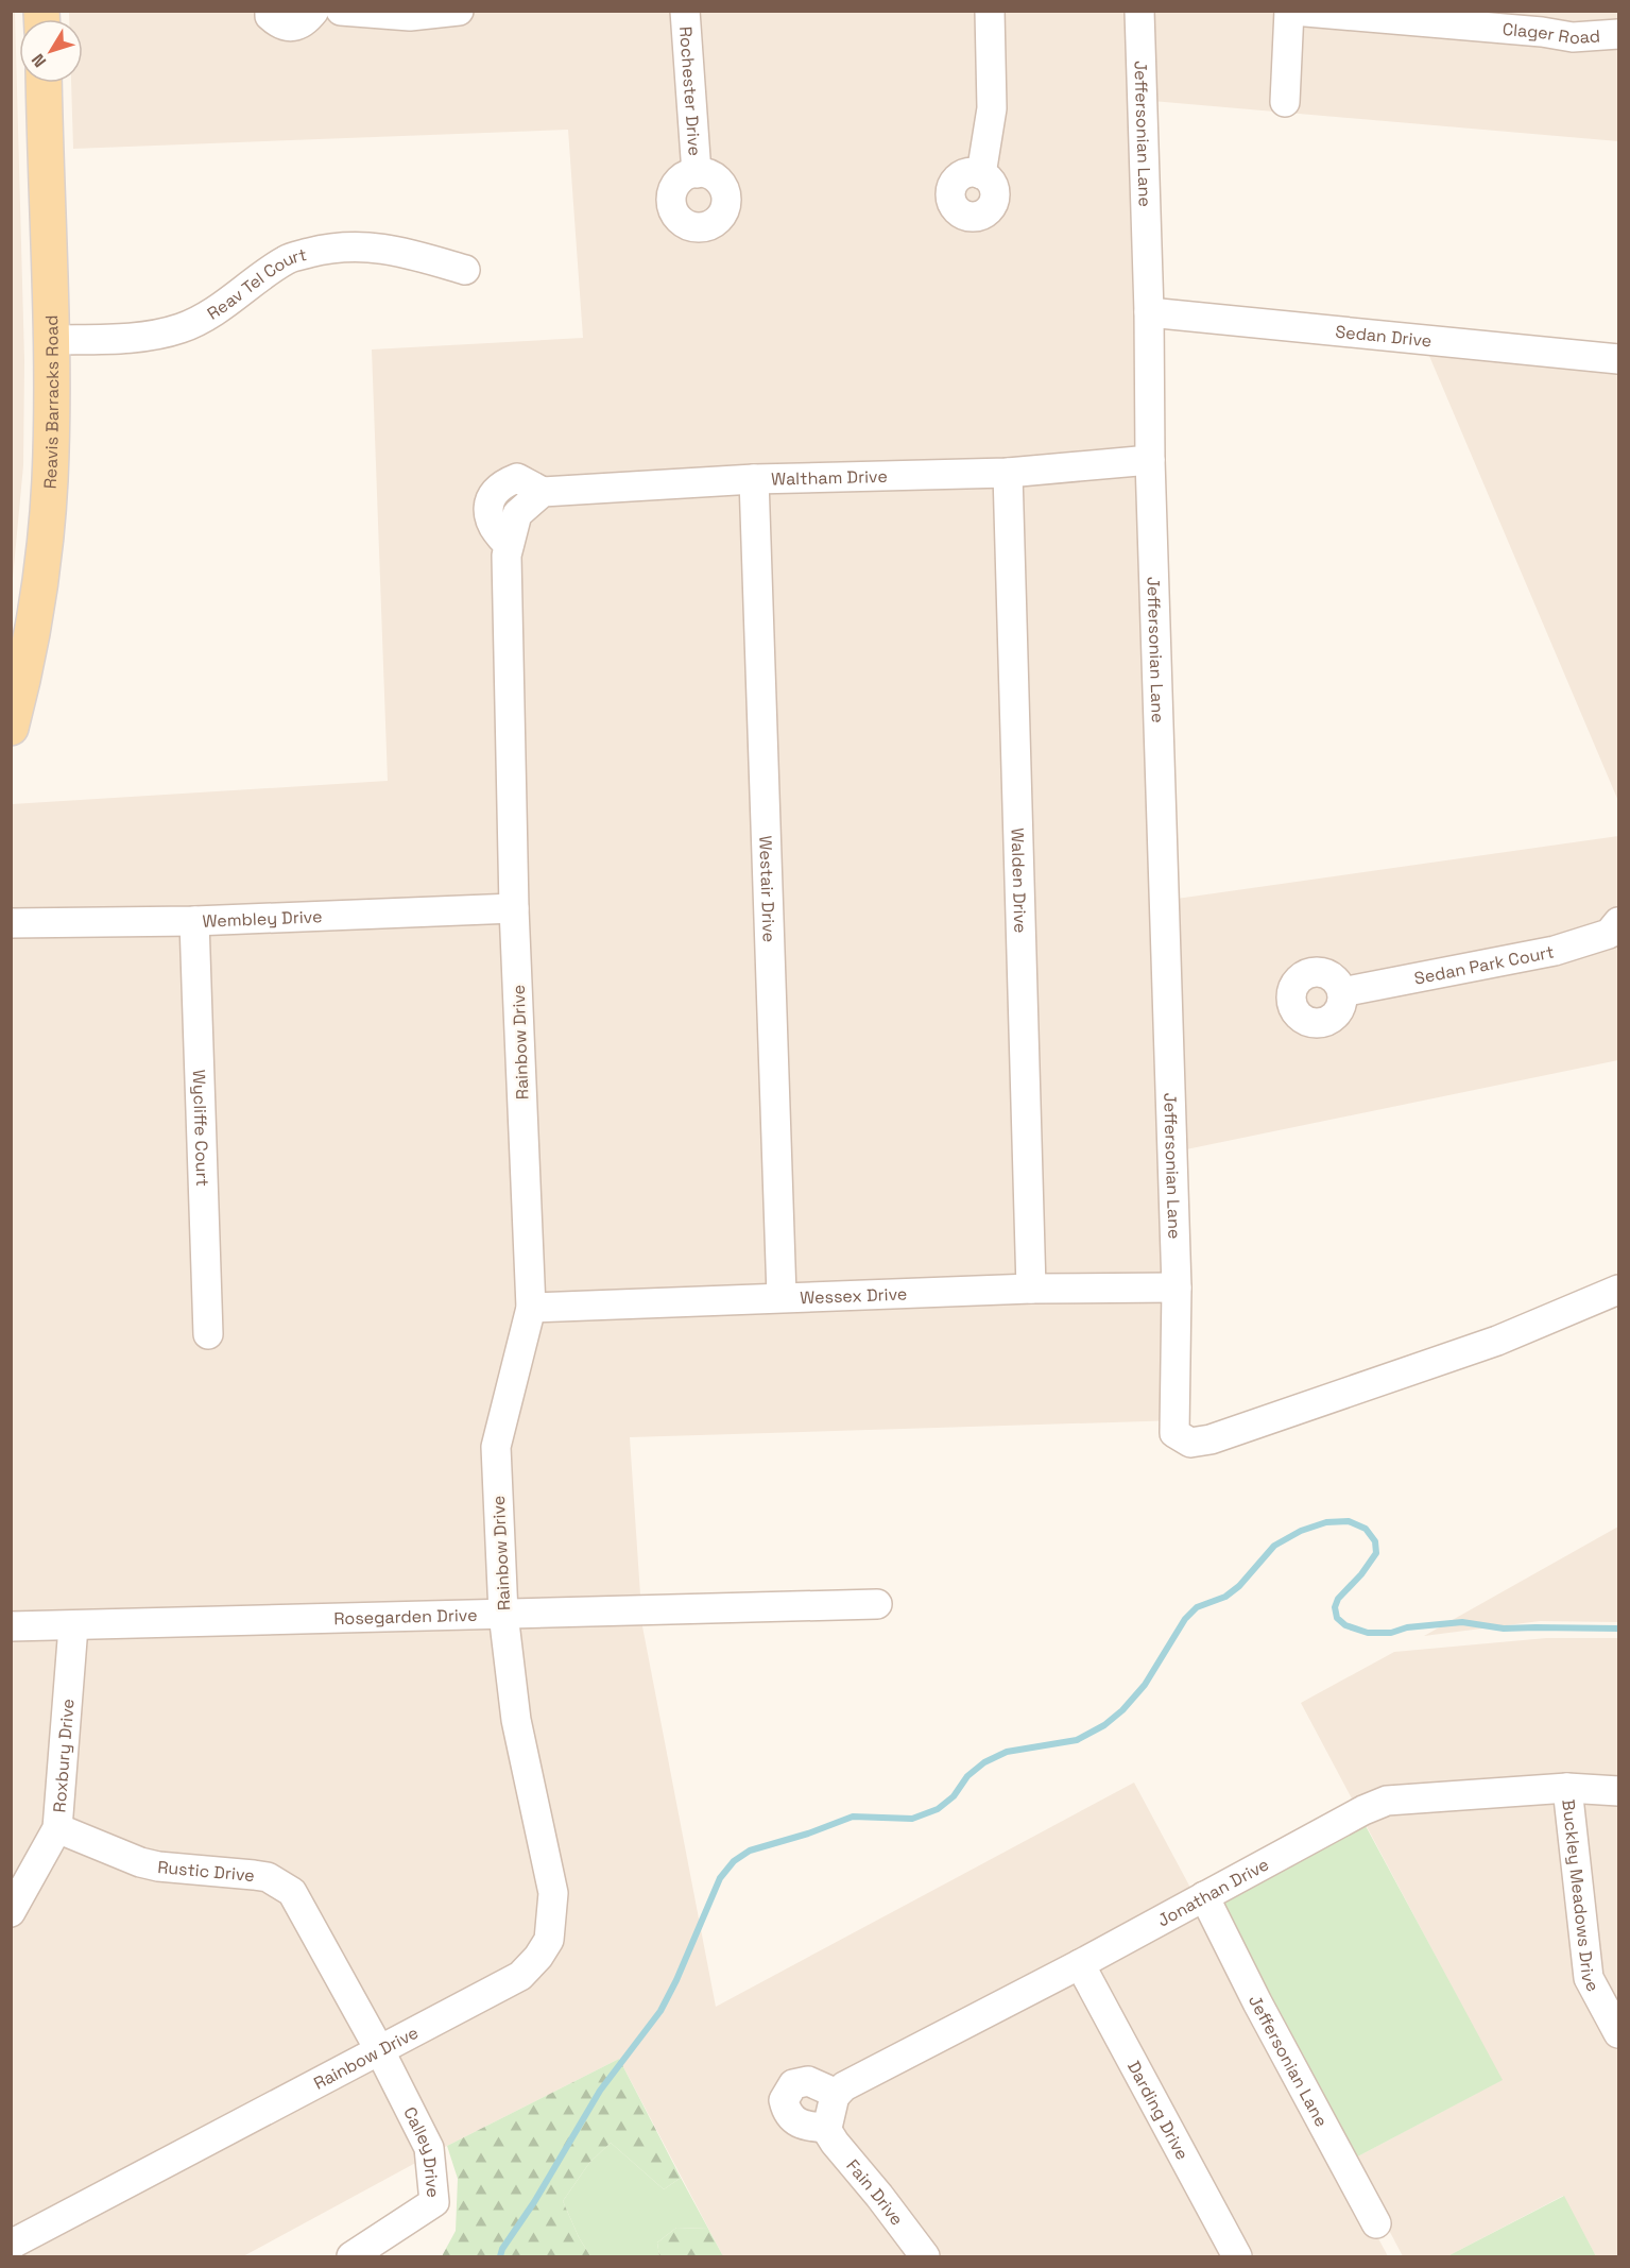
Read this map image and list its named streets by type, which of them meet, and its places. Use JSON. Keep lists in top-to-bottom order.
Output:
{
  "streets": {
    "main road": ["Reavis Barracks Road"],
    "street": [
      "Clager Road",
      "Rochester Drive",
      "Jeffersonian Lane",
      "Reav Tel Court",
      "Sedan Drive",
      "Waltham Drive",
      "Walden Drive",
      "Westair Drive",
      "Wembley Drive",
      "Sedan Park Court",
      "Rainbow Drive",
      "Wycliffe Court",
      "Wessex Drive",
      "Rosegarden Drive",
      "Roxbury Drive",
      "Rustic Drive",
      "Jonathan Drive",
      "Buckley Meadows Drive",
      "Darding Drive",
      "Calley Drive",
      "Fain Drive"
    ]
  },
  "crossings": [
    ["Jeffersonian Lane", "Sedan Drive"],
    ["Jeffersonian Lane", "Waltham Drive"],
    ["Jeffersonian Lane", "Wessex Drive"],
    ["Jeffersonian Lane", "Jonathan Drive"],
    ["Reav Tel Court", "Reavis Barracks Road"],
    ["Waltham Drive", "Walden Drive"],
    ["Waltham Drive", "Westair Drive"],
    ["Waltham Drive", "Rainbow Drive"],
    ["Walden Drive", "Wessex Drive"],
    ["Westair Drive", "Wessex Drive"],
    ["Wembley Drive", "Rainbow Drive"],
    ["Wembley Drive", "Wycliffe Court"],
    ["Rainbow Drive", "Wessex Drive"],
    ["Rainbow Drive", "Rosegarden Drive"],
    ["Rainbow Drive", "Rustic Drive"],
    ["Rainbow Drive", "Calley Drive"],
    ["Rosegarden Drive", "Roxbury Drive"],
    ["Roxbury Drive", "Rustic Drive"],
    ["Rustic Drive", "Calley Drive"],
    ["Jonathan Drive", "Buckley Meadows Drive"],
    ["Jonathan Drive", "Darding Drive"],
    ["Jonathan Drive", "Fain Drive"]
  ],
  "north": "bottom left"
}
